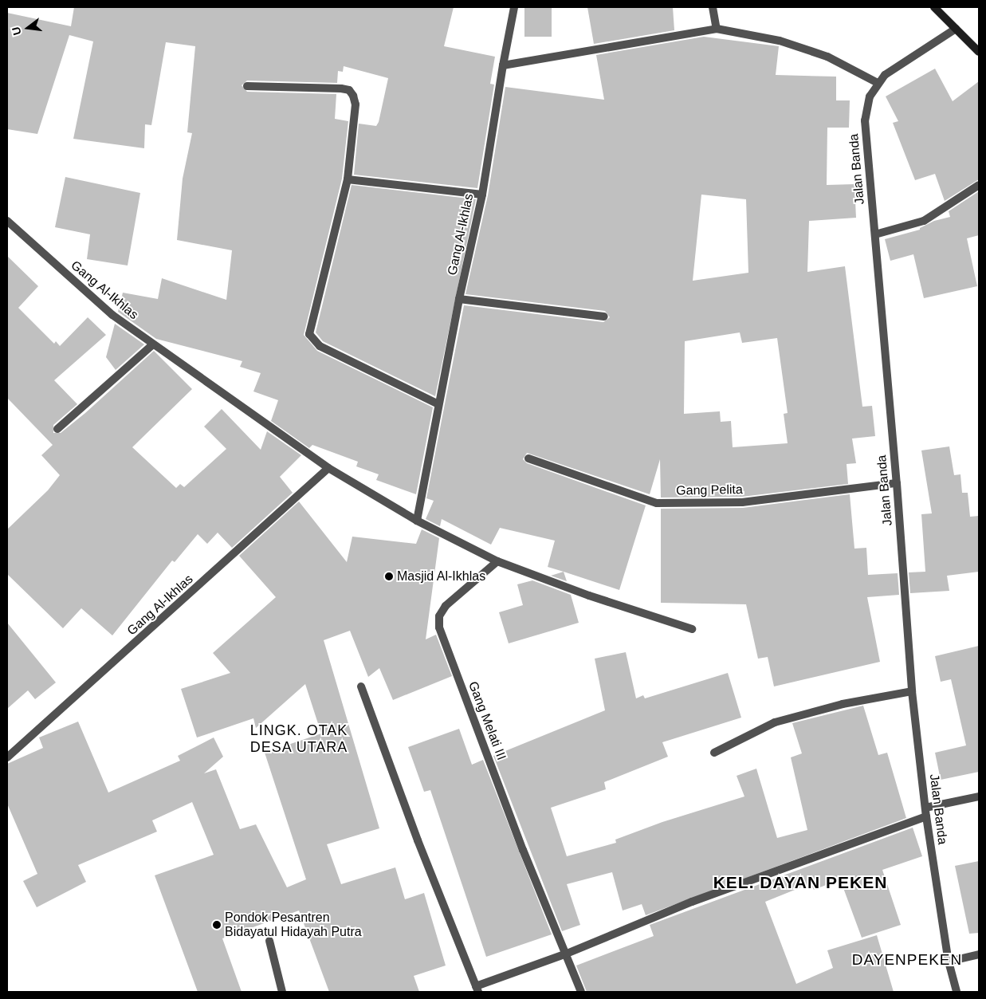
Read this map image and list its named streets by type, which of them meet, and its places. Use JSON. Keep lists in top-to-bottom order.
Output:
{
  "streets": {
    "street": [
      "Jalan Banda",
      "Gang Al-Ikhlas",
      "Gang Pelita",
      "Gang Melati III"
    ]
  },
  "crossings": [
    ["Jalan Banda", "Gang Pelita"]
  ],
  "districts": ["LINGK. OTAK DESA UTARA", "KEL. DAYAN PEKEN", "DAYENPEKEN"],
  "places": ["Masjid Al-Ikhlas", "Pondok Pesantren Bidayatul Hidayah Putra"],
  "north": "left"
}
